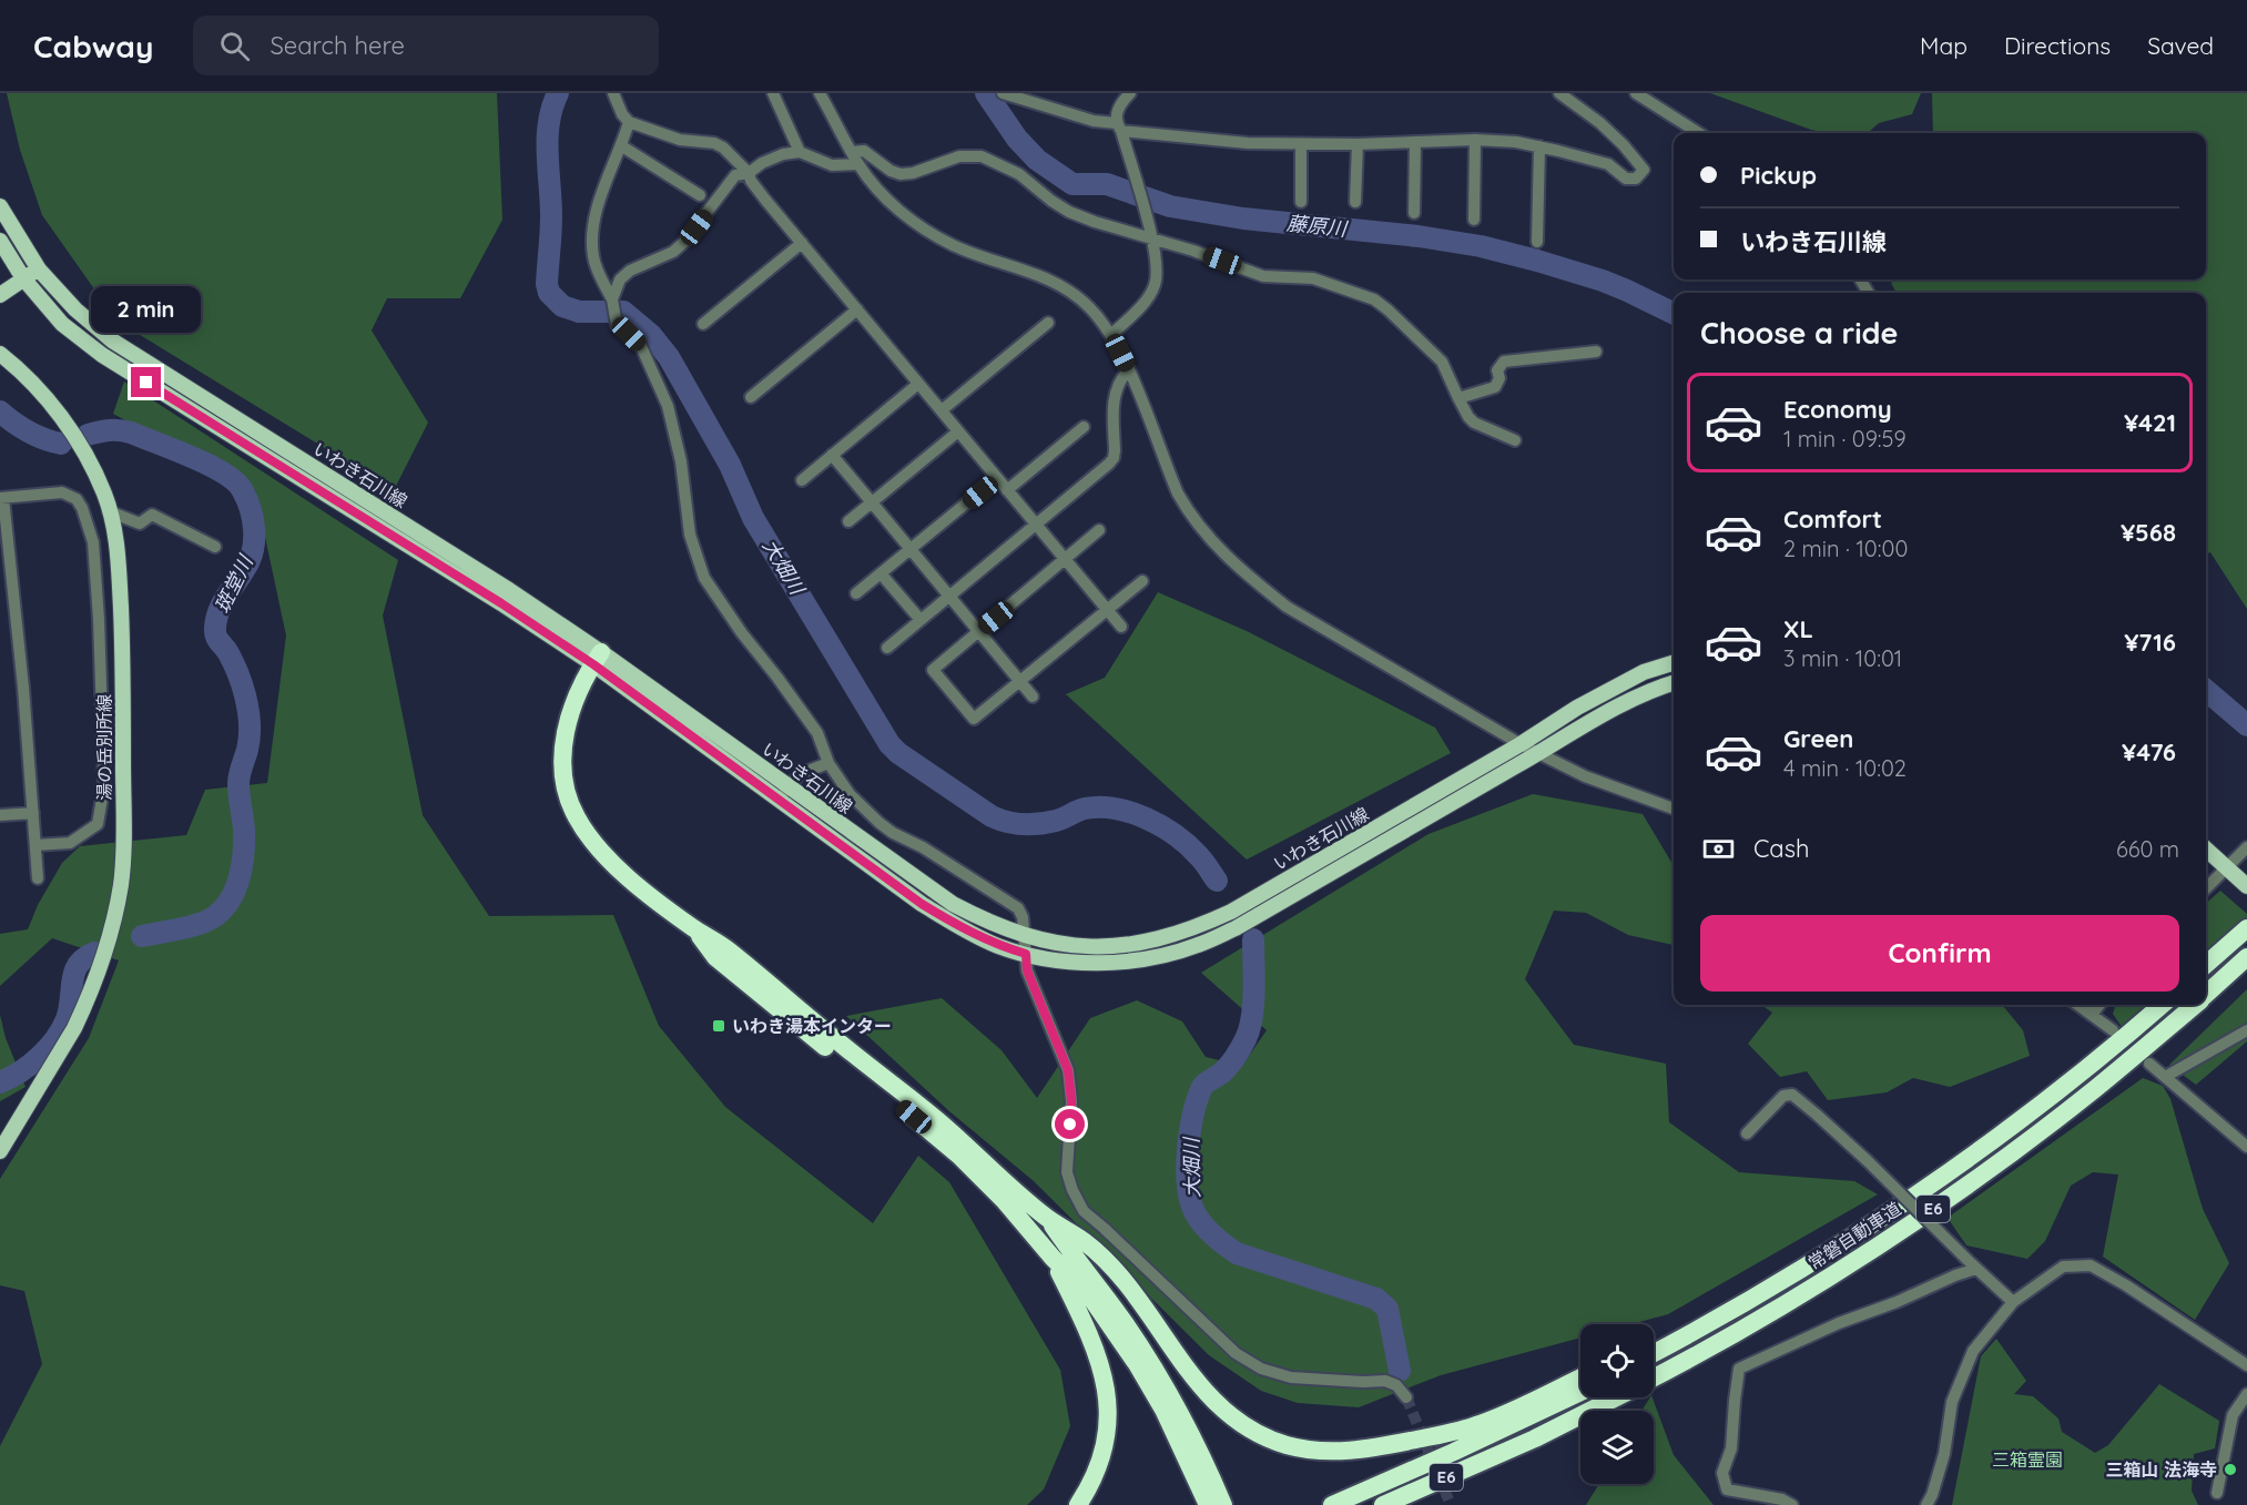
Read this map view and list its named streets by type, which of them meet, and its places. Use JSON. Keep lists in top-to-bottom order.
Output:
{
  "streets": {
    "highway": ["E6", "常磐自動車道"],
    "main road": ["いわき石川線", "湯の岳別所線"]
  },
  "water": ["藤原川", "大畑川", "斑堂川"],
  "parks": ["三箱霊園"],
  "places": {
    "transit": ["いわき湯本インター"],
    "other": ["三箱山 法海寺"]
  },
  "page": {
    "header": "Cabway",
    "search": "Search here",
    "nav": ["Map", "Directions", "Saved"],
    "banner": ["Pickup", "いわき石川線"],
    "bubble": "2 min",
    "heading": "Choose a ride",
    "list": [
      {
        "name": "Economy",
        "note": "1 min · 09:59",
        "value": "¥421"
      },
      {
        "name": "Comfort",
        "note": "2 min · 10:00",
        "value": "¥568"
      },
      {
        "name": "XL",
        "note": "3 min · 10:01",
        "value": "¥716"
      },
      {
        "name": "Green",
        "note": "4 min · 10:02",
        "value": "¥476"
      }
    ],
    "pay": ["Cash", "660 m"],
    "buttons": "Confirm"
  }
}
